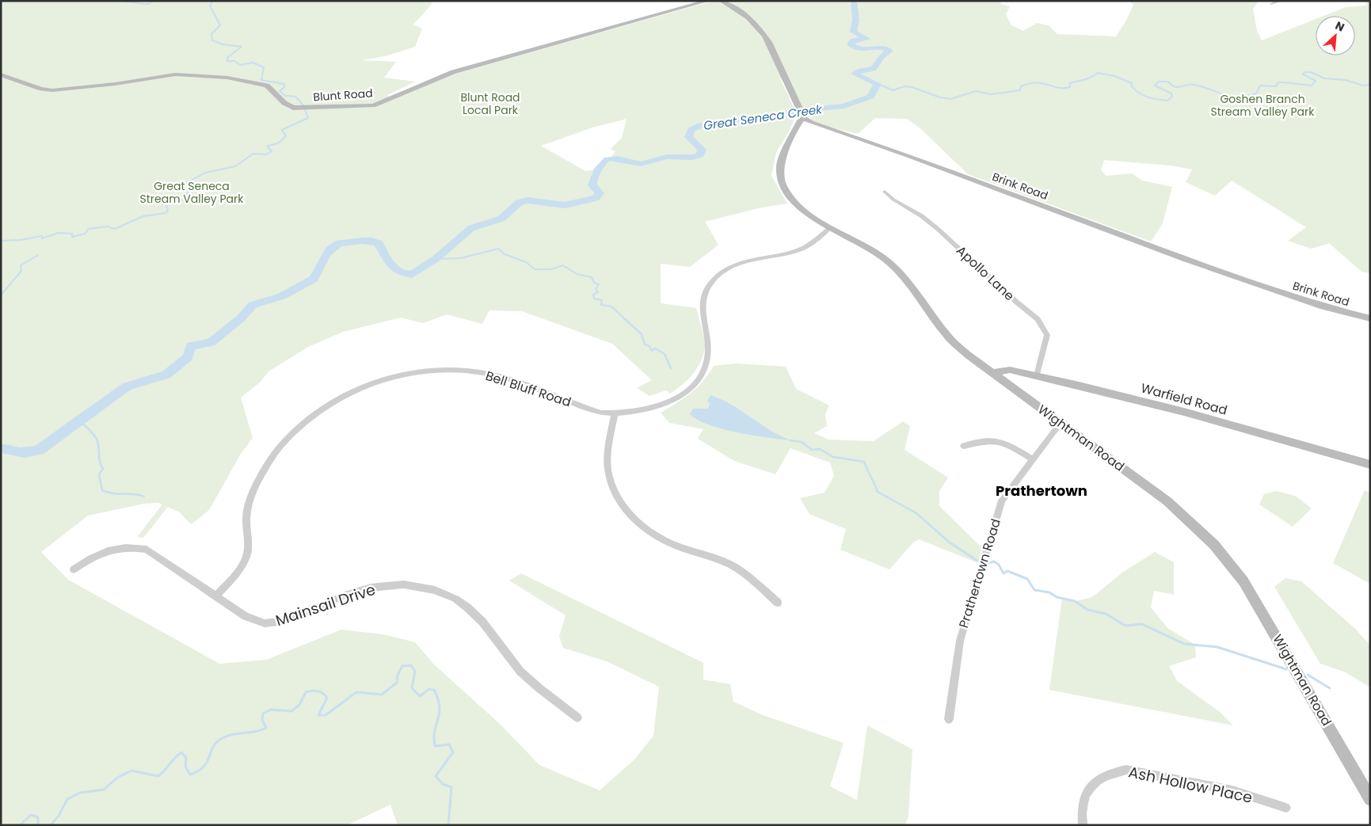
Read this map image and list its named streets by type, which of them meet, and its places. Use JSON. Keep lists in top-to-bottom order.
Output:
{
  "streets": {
    "main road": [
      "Blunt Road",
      "Brink Road",
      "Warfield Road",
      "Wightman Road"
    ],
    "street": [
      "Apollo Lane",
      "Bell Bluff Road",
      "Prathertown Road",
      "Mainsail Drive",
      "Ash Hollow Place"
    ]
  },
  "crossings": [
    ["Brink Road", "Wightman Road"],
    ["Apollo Lane", "Warfield Road"],
    ["Bell Bluff Road", "Wightman Road"],
    ["Bell Bluff Road", "Mainsail Drive"],
    ["Warfield Road", "Wightman Road"],
    ["Wightman Road", "Prathertown Road"]
  ],
  "districts": ["Prathertown"],
  "water": ["Great Seneca Creek"],
  "parks": ["Blunt Road Local Park", "Goshen Branch Stream Valley Park", "Great Seneca Stream Valley Park"],
  "north": "top right"
}
